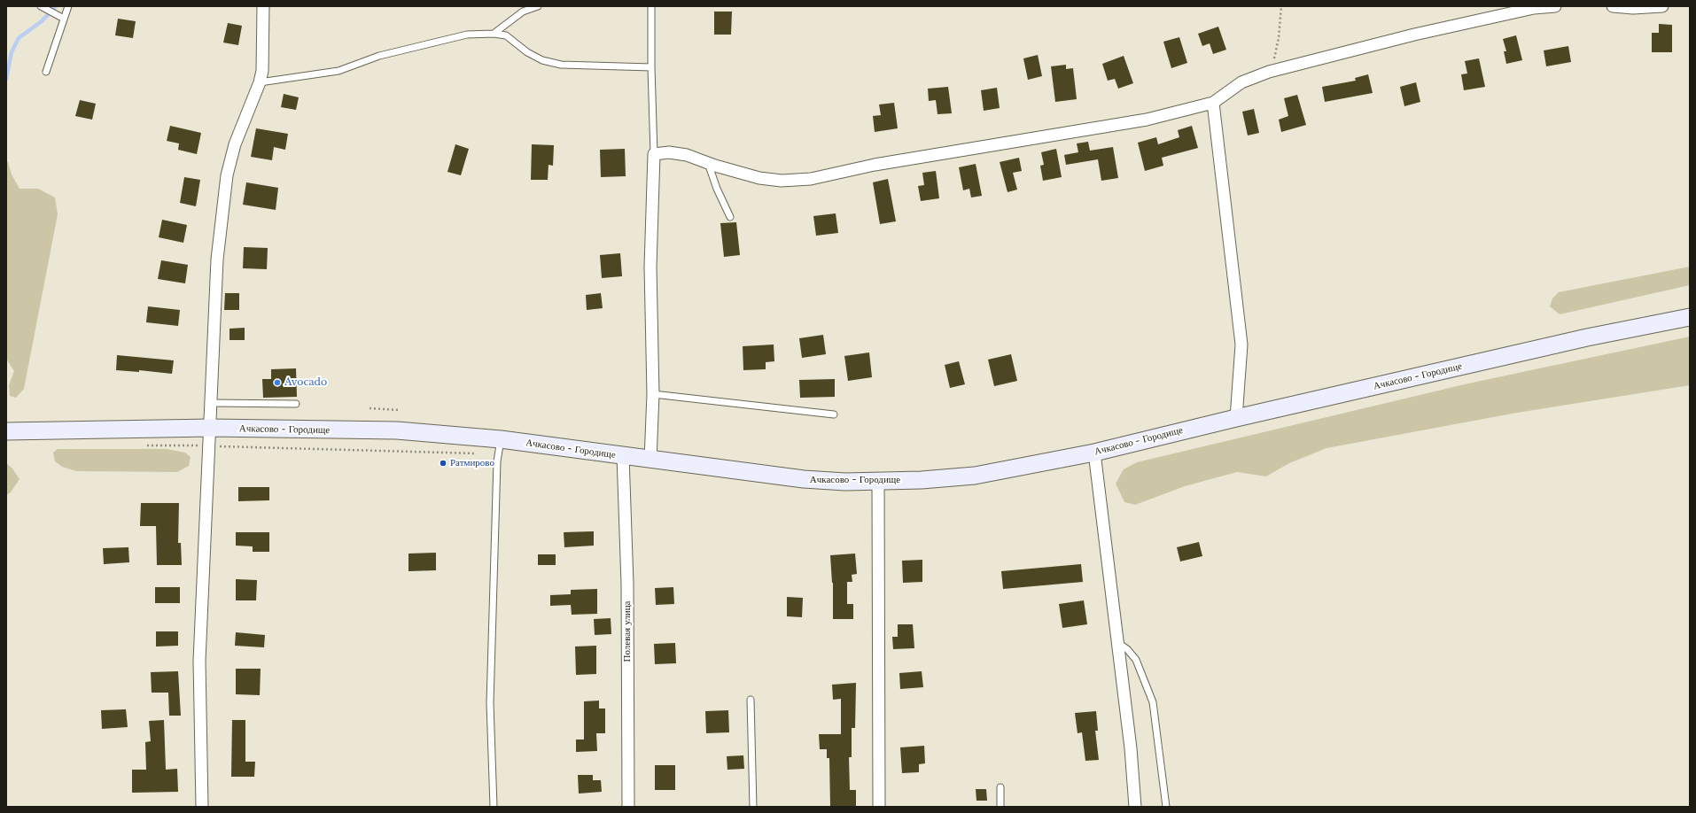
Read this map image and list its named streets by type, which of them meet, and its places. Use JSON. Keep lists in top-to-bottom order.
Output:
{
  "streets": {
    "street": ["Ачкасово - Городище", "Полевая улица"]
  },
  "crossings": [
    ["Ачкасово - Городище", "Полевая улица"]
  ],
  "places": ["Avocado", "Ратмирово"]
}
